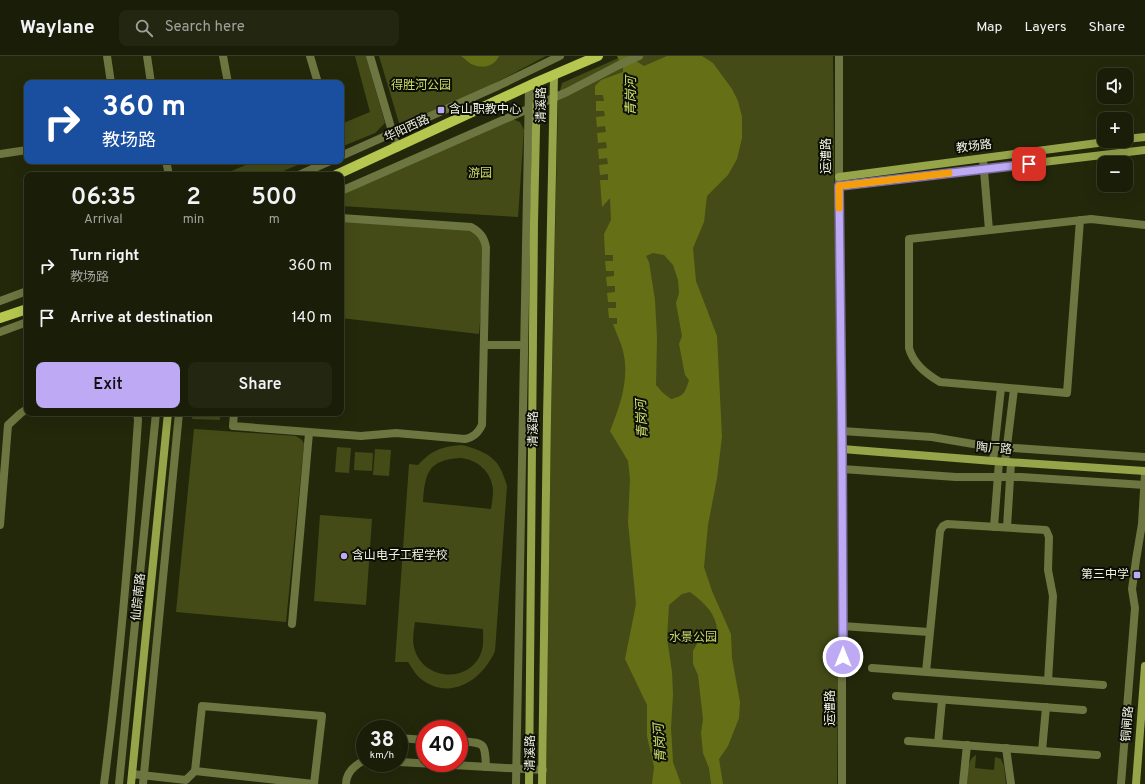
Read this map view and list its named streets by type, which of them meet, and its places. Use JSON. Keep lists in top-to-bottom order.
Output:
{
  "streets": {
    "main road": [
      "清溪路",
      "华阳西路",
      "教场路",
      "陶厂路",
      "仙踪南路",
      "铜闸路"
    ],
    "street": ["运漕路"]
  },
  "crossings": [
    ["清溪路", "华阳西路"],
    ["教场路", "运漕路"],
    ["运漕路", "陶厂路"]
  ],
  "water": ["青岗河"],
  "parks": ["得胜河公园", "游园", "水景公园"],
  "places": {
    "transit": ["含山职教中心", "第三中学"],
    "other": ["含山电子工程学校"]
  },
  "page": {
    "header": "Waylane",
    "search": "Search here",
    "nav": ["Map", "Layers", "Share"],
    "map_buttons": ["+", "−"],
    "turn": ["360 m", "教场路"],
    "eta": [
      "06:35",
      "Arrival",
      "2",
      "min",
      "500",
      "m"
    ],
    "list": [
      {
        "name": "Turn right",
        "note": "教场路",
        "value": "360 m"
      },
      {
        "name": "Arrive at destination",
        "value": "140 m"
      }
    ],
    "buttons": ["Exit", "Share"],
    "speed": "38 km/h",
    "limit": "40"
  }
}
